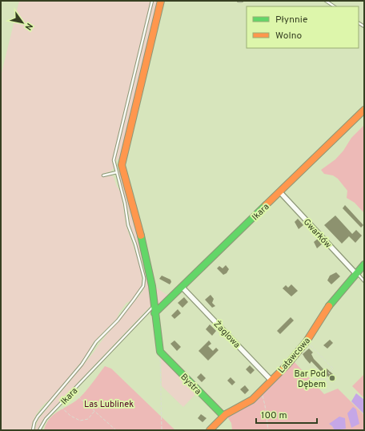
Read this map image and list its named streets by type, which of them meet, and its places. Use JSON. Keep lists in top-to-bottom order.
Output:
{
  "streets": {
    "street": [
      "Ikara",
      "Gwarków",
      "Żaglowa",
      "Latawcowa",
      "Bystra"
    ]
  },
  "crossings": [
    ["Ikara", "Gwarków"],
    ["Ikara", "Żaglowa"],
    ["Gwarków", "Latawcowa"],
    ["Żaglowa", "Latawcowa"],
    ["Latawcowa", "Bystra"]
  ],
  "parks": ["Las Lublinek"],
  "places": ["Bar Pod Dębem"],
  "legend": ["Płynnie", "Wolno"],
  "scale_bar": "100 m",
  "north": "bottom right"
}
